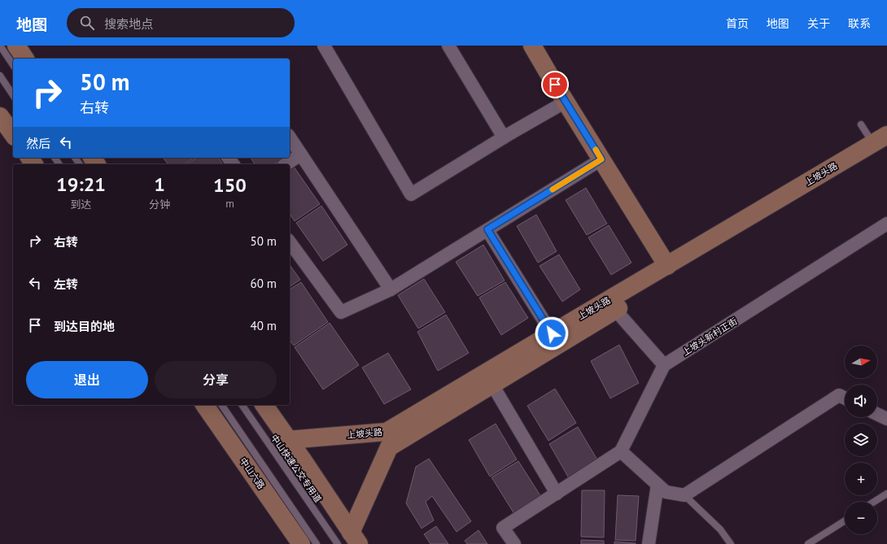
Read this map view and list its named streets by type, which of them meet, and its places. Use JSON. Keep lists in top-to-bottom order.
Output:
{
  "streets": {
    "street": ["上坡头路", "上坡头新村正街", "中山六路"],
    "lane": ["中山快速公交专用道"]
  },
  "north": "right",
  "page": {
    "header": "地图",
    "search": "搜索地点",
    "nav": [
      "首页",
      "地图",
      "关于",
      "联系"
    ],
    "turn": ["50 m", "右转"],
    "then": "然后",
    "eta": [
      "19:21",
      "到达",
      "1",
      "分钟",
      "150",
      "m"
    ],
    "list": [
      {
        "name": "右转",
        "value": "50 m"
      },
      {
        "name": "左转",
        "value": "60 m"
      },
      {
        "name": "到达目的地",
        "value": "40 m"
      }
    ],
    "map_buttons": ["+", "−"],
    "buttons": ["退出", "分享"]
  }
}
